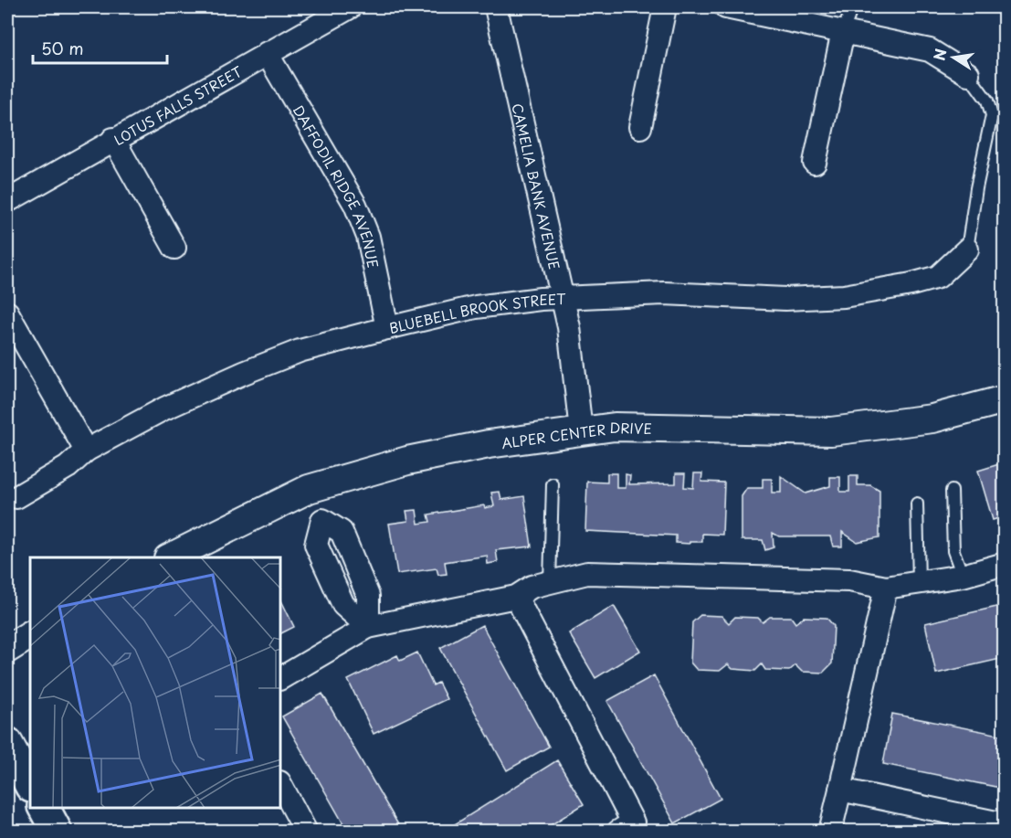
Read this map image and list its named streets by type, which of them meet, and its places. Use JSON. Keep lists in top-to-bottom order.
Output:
{
  "streets": {
    "street": [
      "LOTUS FALLS STREET",
      "CAMELIA BANK AVENUE",
      "DAFFODIL RIDGE AVENUE",
      "BLUEBELL BROOK STREET",
      "ALPER CENTER DRIVE"
    ]
  },
  "crossings": [
    ["LOTUS FALLS STREET", "DAFFODIL RIDGE AVENUE"],
    ["CAMELIA BANK AVENUE", "BLUEBELL BROOK STREET"],
    ["CAMELIA BANK AVENUE", "ALPER CENTER DRIVE"],
    ["DAFFODIL RIDGE AVENUE", "BLUEBELL BROOK STREET"]
  ],
  "scale_bar": "50 m",
  "north": "left"
}
